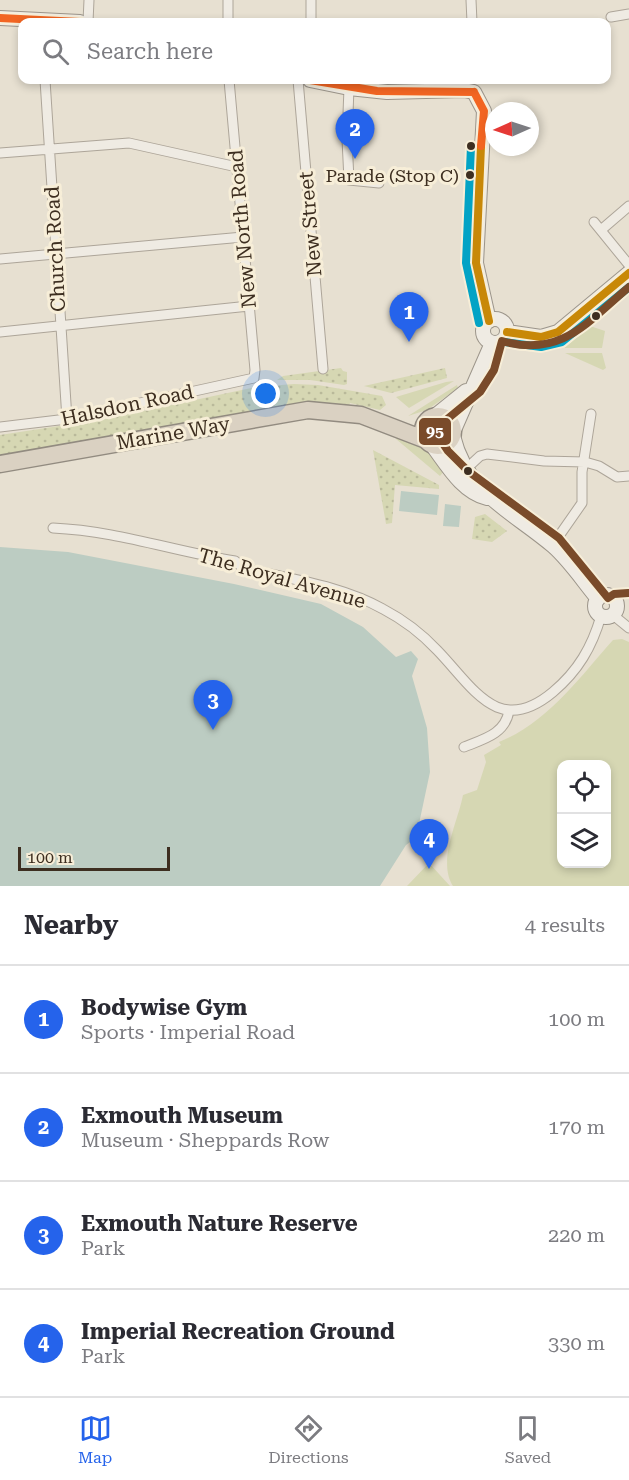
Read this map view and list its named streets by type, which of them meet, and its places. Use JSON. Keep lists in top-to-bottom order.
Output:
{
  "streets": {
    "highway": ["Marine Way"],
    "street": [
      "New Street",
      "New North Road",
      "Church Road",
      "Halsdon Road",
      "The Royal Avenue"
    ]
  },
  "crossings": [
    ["New North Road", "Halsdon Road"],
    ["Church Road", "Halsdon Road"]
  ],
  "places": ["Parade (Stop C)"],
  "lines": ["transit line 95"],
  "scale_bar": "100 m",
  "north": "left",
  "page": {
    "search": "Search here",
    "pins": [
      "2",
      "1",
      "3",
      "4"
    ],
    "scale": "100 m",
    "heading": ["Nearby", "4 results"],
    "list": [
      {
        "mark": "1",
        "name": "Bodywise Gym",
        "note": "Sports · Imperial Road",
        "value": "100 m"
      },
      {
        "mark": "2",
        "name": "Exmouth Museum",
        "note": "Museum · Sheppards Row",
        "value": "170 m"
      },
      {
        "mark": "3",
        "name": "Exmouth Nature Reserve",
        "note": "Park",
        "value": "220 m"
      },
      {
        "mark": "4",
        "name": "Imperial Recreation Ground",
        "note": "Park",
        "value": "330 m"
      }
    ],
    "nav": ["Map", "Directions", "Saved"]
  }
}
